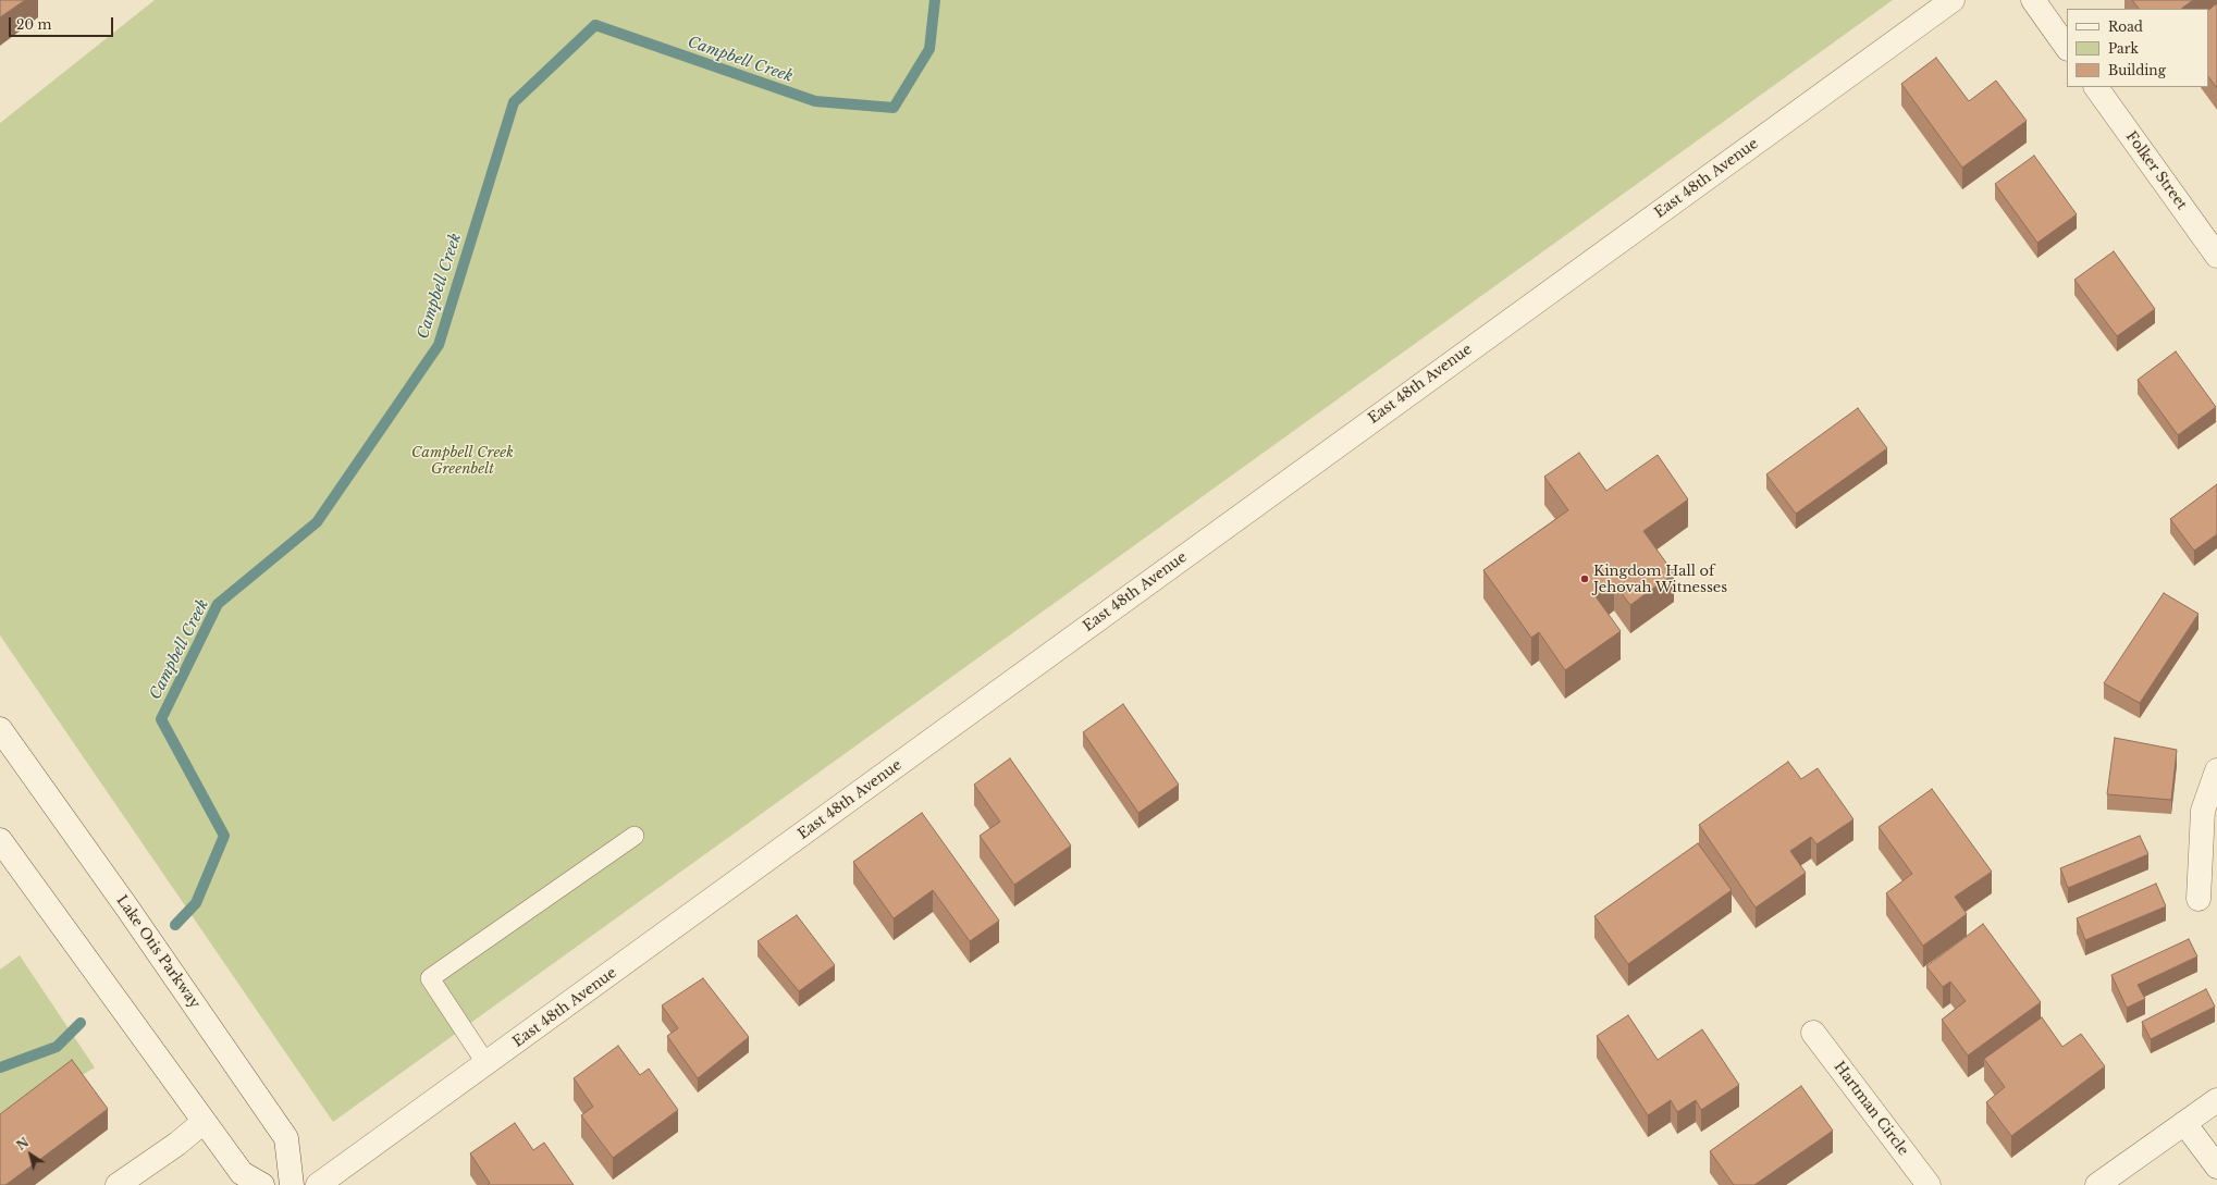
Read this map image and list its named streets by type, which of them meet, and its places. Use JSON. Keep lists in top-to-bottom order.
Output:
{
  "streets": {
    "street": [
      "Folker Street",
      "East 48th Avenue",
      "Lake Otis Parkway",
      "Hartman Circle"
    ]
  },
  "water": ["Campbell Creek"],
  "parks": ["Campbell Creek Greenbelt"],
  "places": ["Kingdom Hall of Jehovah Witnesses"],
  "legend": ["Road", "Park", "Building"],
  "scale_bar": "20 m",
  "north": "top left"
}
